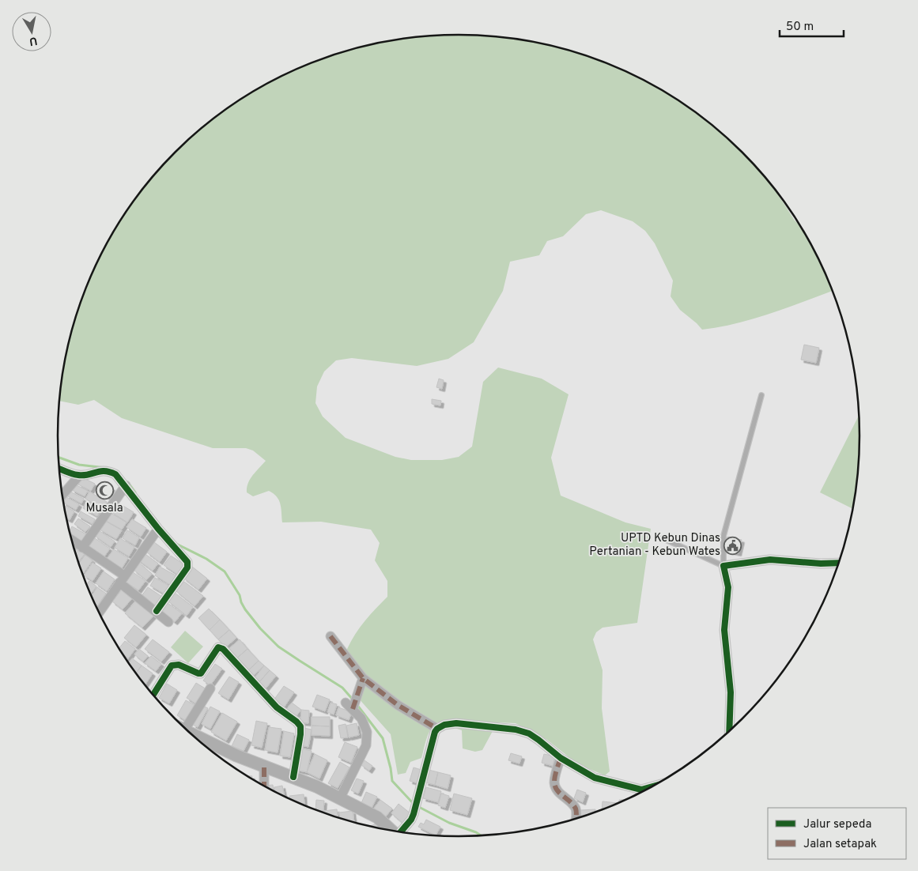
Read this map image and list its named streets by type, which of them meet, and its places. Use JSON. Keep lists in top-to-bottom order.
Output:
{
  "places": {
    "mosque": ["Musala"],
    "public building": ["UPTD Kebun Dinas Pertanian - Kebun Wates"]
  },
  "legend": ["Jalur sepeda", "Jalan setapak"],
  "scale_bar": "50 m",
  "north": "bottom"
}
